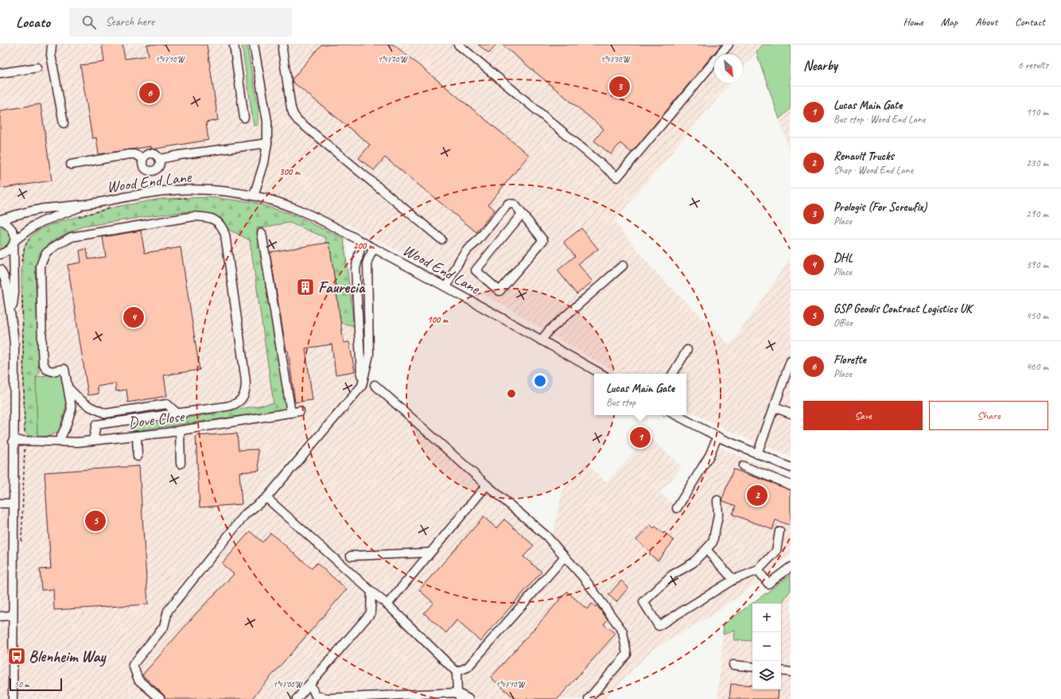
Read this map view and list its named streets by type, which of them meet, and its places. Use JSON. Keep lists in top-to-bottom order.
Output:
{
  "streets": {
    "street": ["Wood End Lane", "Dove Close"]
  },
  "places": {
    "building": ["Faurecia"],
    "bus stop": ["Blenheim Way"]
  },
  "scale_bar": "50 m",
  "north": "bottom right",
  "page": {
    "header": "Locato",
    "search": "Search here",
    "nav": [
      "Home",
      "Map",
      "About",
      "Contact"
    ],
    "heading": ["Nearby", "6 results"],
    "pins": [
      "3",
      "6",
      "4",
      "1",
      "2",
      "5"
    ],
    "list": [
      {
        "mark": "1",
        "name": "Lucas Main Gate",
        "note": "Bus stop · Wood End Lane",
        "value": "110 m"
      },
      {
        "mark": "2",
        "name": "Renault Trucks",
        "note": "Shop · Wood End Lane",
        "value": "230 m"
      },
      {
        "mark": "3",
        "name": "Prologis (For Screwfix)",
        "note": "Place",
        "value": "290 m"
      },
      {
        "mark": "4",
        "name": "DHL",
        "note": "Place",
        "value": "390 m"
      },
      {
        "mark": "5",
        "name": "GSP Geodis Contract Logistics UK",
        "note": "Office",
        "value": "450 m"
      },
      {
        "mark": "6",
        "name": "Florette",
        "note": "Place",
        "value": "460 m"
      }
    ],
    "popup": ["Lucas Main Gate", "Bus stop"],
    "buttons": ["Save", "Share"],
    "map_buttons": ["+", "−"],
    "scale": "50 m"
  },
  "coordinates": [
    "1°47'10\"W",
    "1°47'20\"W",
    "1°47'30\"W",
    "1°47'00\"W"
  ],
  "rings": ["300 m", "200 m", "100 m"]
}
